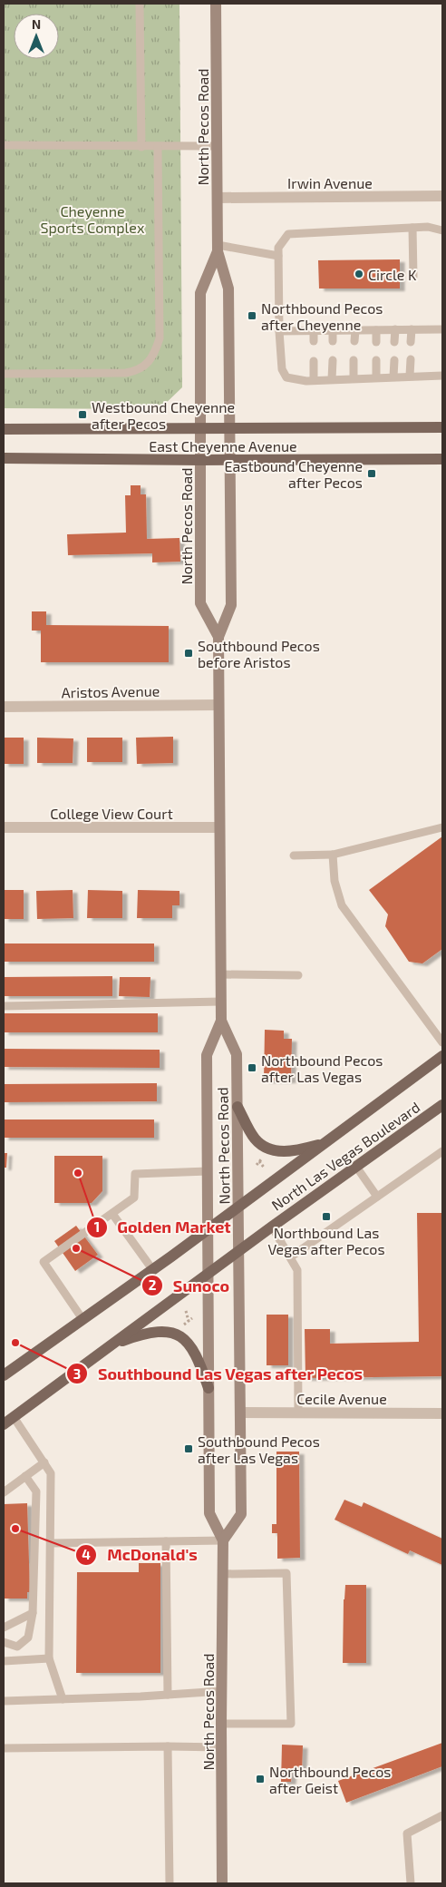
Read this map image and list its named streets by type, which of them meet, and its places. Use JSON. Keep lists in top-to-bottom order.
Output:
{
  "streets": {
    "main road": ["North Pecos Road", "East Cheyenne Avenue", "North Las Vegas Boulevard"],
    "street": [
      "Irwin Avenue",
      "Aristos Avenue",
      "College View Court",
      "Cecile Avenue"
    ]
  },
  "crossings": [
    ["North Pecos Road", "Irwin Avenue"],
    ["North Pecos Road", "East Cheyenne Avenue"],
    ["North Pecos Road", "Aristos Avenue"],
    ["North Pecos Road", "College View Court"],
    ["North Pecos Road", "North Las Vegas Boulevard"],
    ["North Pecos Road", "Cecile Avenue"]
  ],
  "parks": ["Cheyenne Sports Complex"],
  "places": {
    "other": [
      "Circle K",
      "Golden Market",
      "Sunoco",
      "Southbound Las Vegas after Pecos",
      "McDonald's"
    ],
    "transit": [
      "Northbound Pecos after Cheyenne",
      "Westbound Cheyenne after Pecos",
      "Eastbound Cheyenne after Pecos",
      "Southbound Pecos before Aristos",
      "Northbound Pecos after Las Vegas",
      "Northbound Las Vegas after Pecos",
      "Southbound Pecos after Las Vegas",
      "Northbound Pecos after Geist"
    ]
  },
  "north": "top"
}
